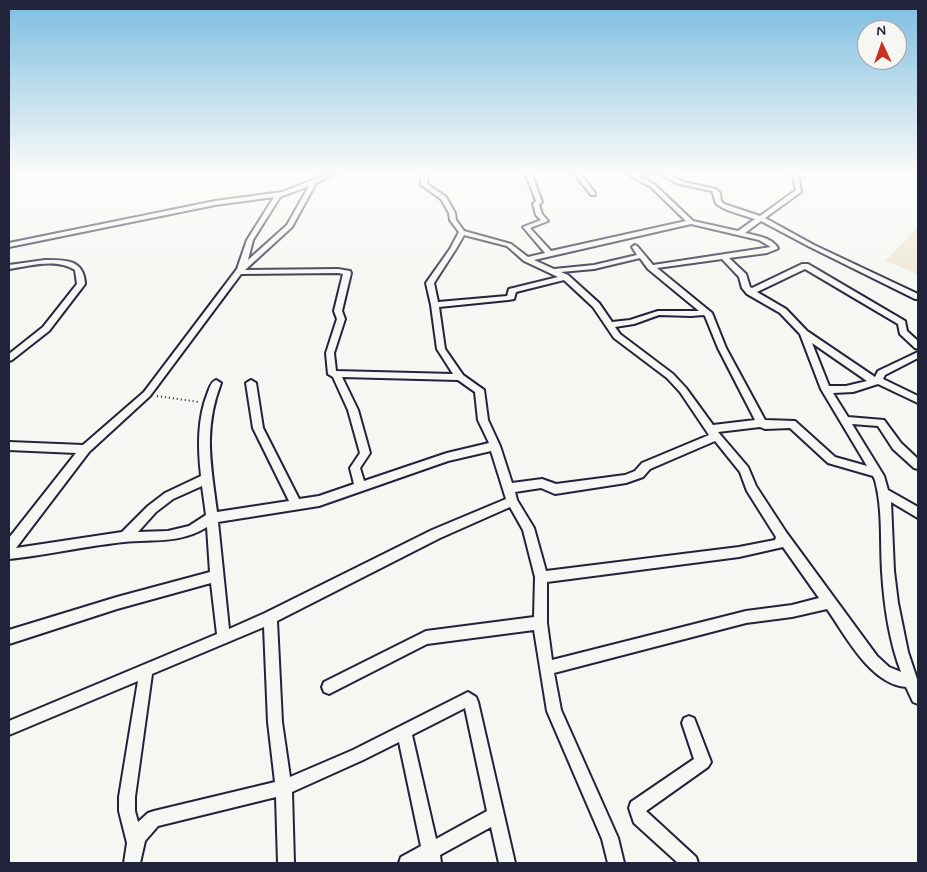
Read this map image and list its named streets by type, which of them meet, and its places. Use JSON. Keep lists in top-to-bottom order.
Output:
{
  "north": "top"
}
